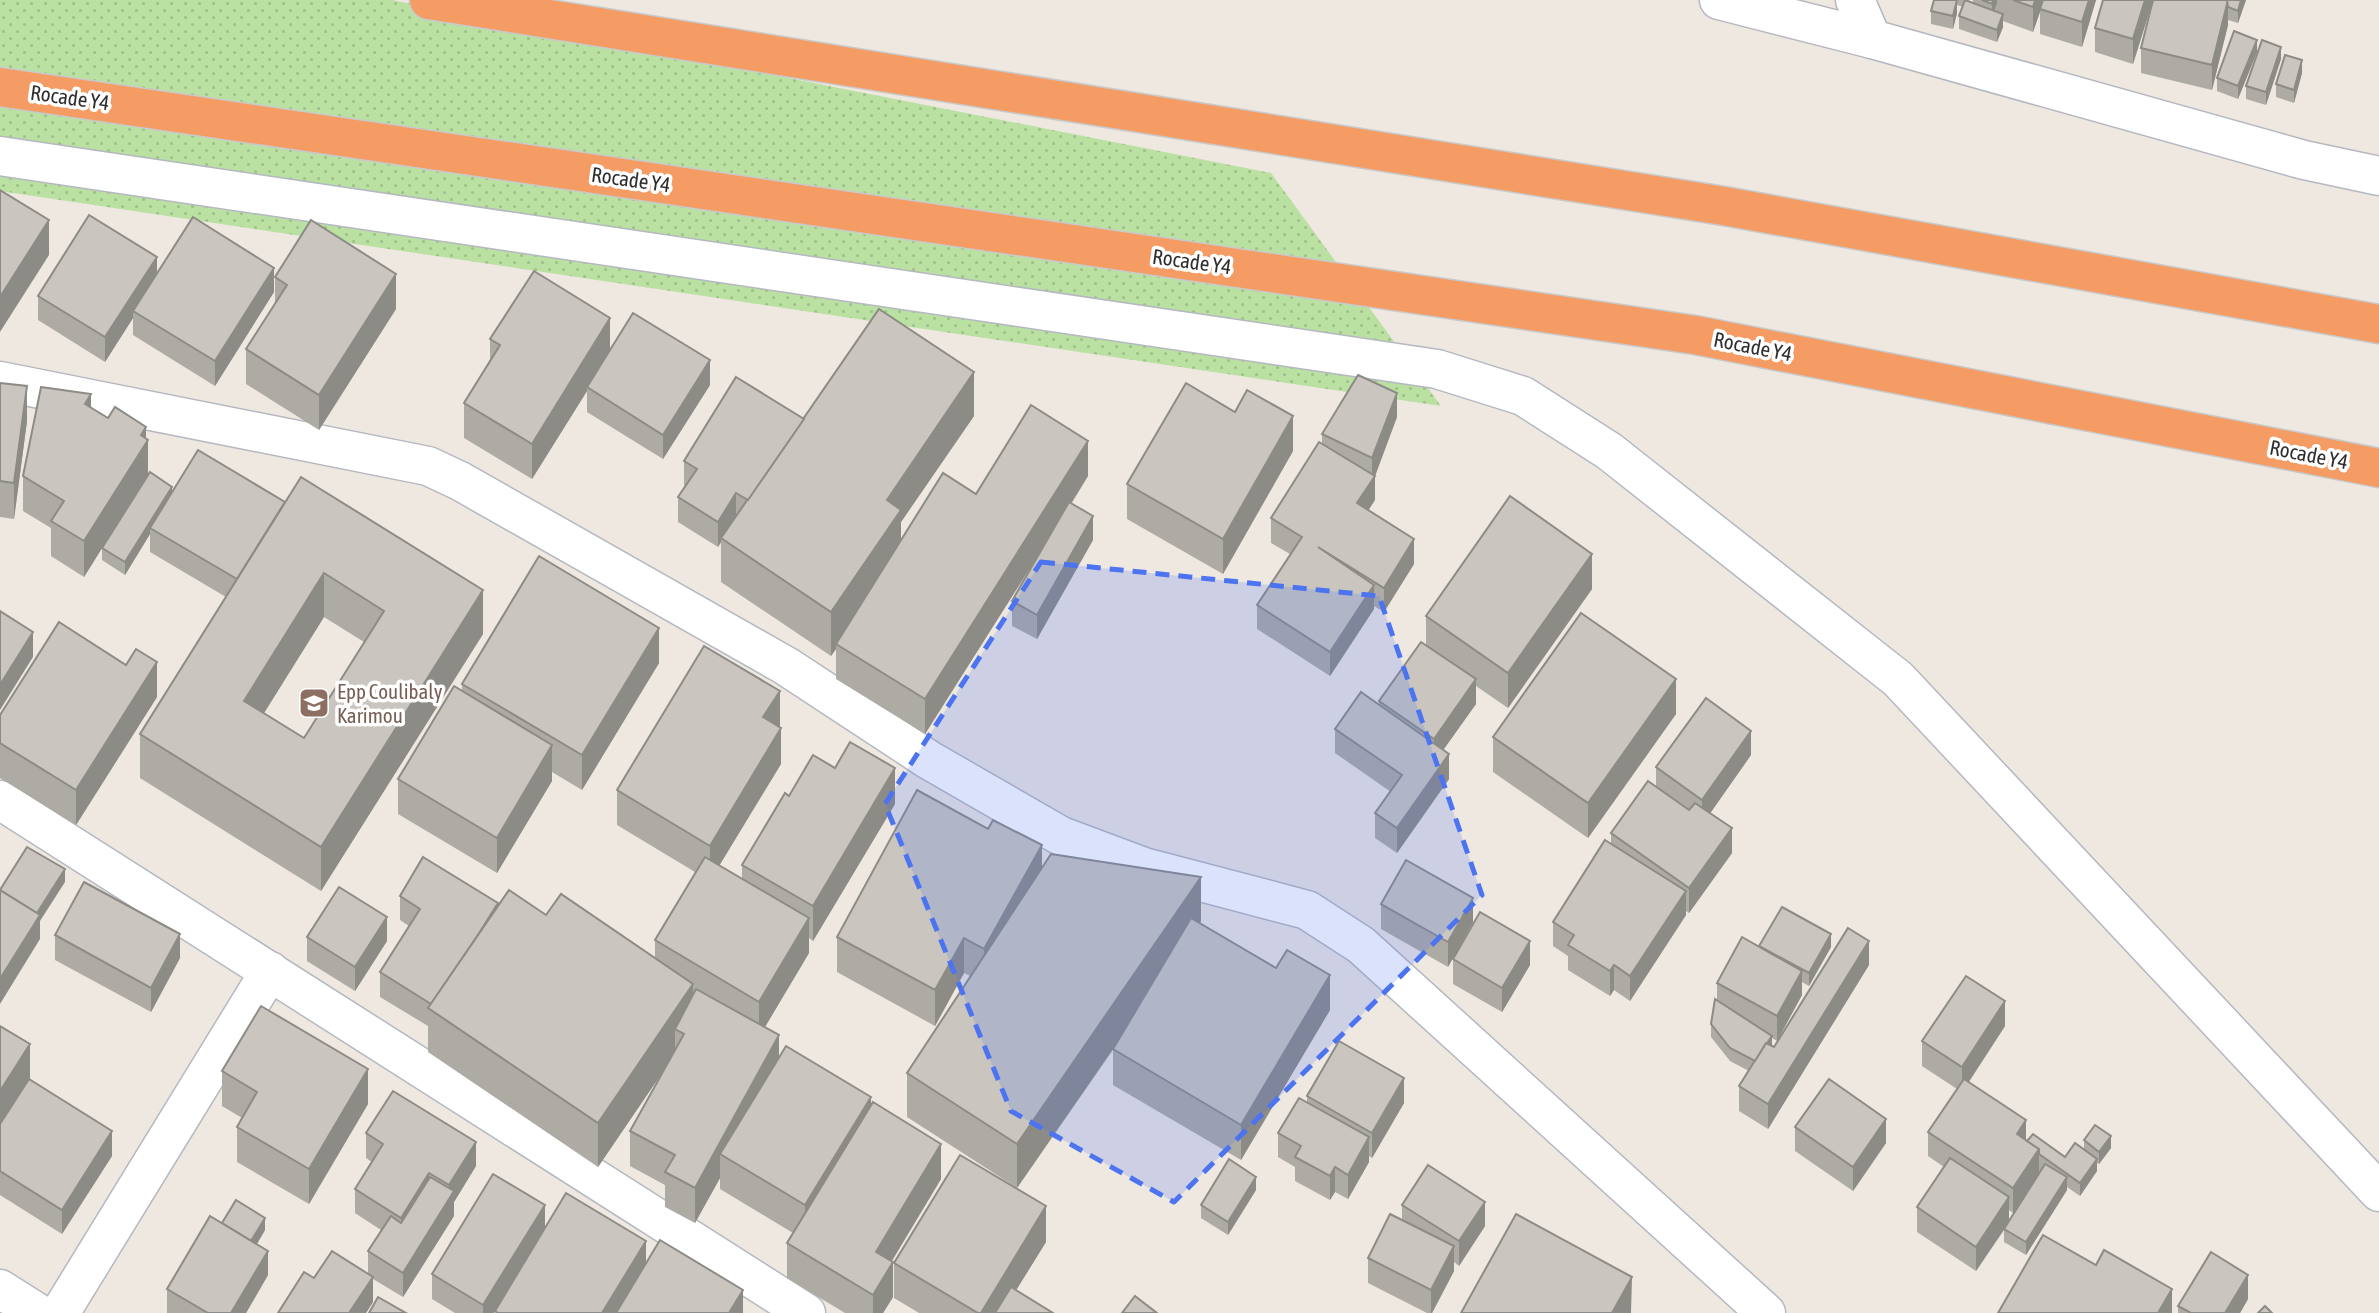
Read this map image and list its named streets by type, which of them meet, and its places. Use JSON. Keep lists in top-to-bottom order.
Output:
{
  "streets": {
    "highway": ["Rocade Y4"]
  },
  "places": {
    "school or university": ["Epp Coulibaly Karimou"]
  }
}
